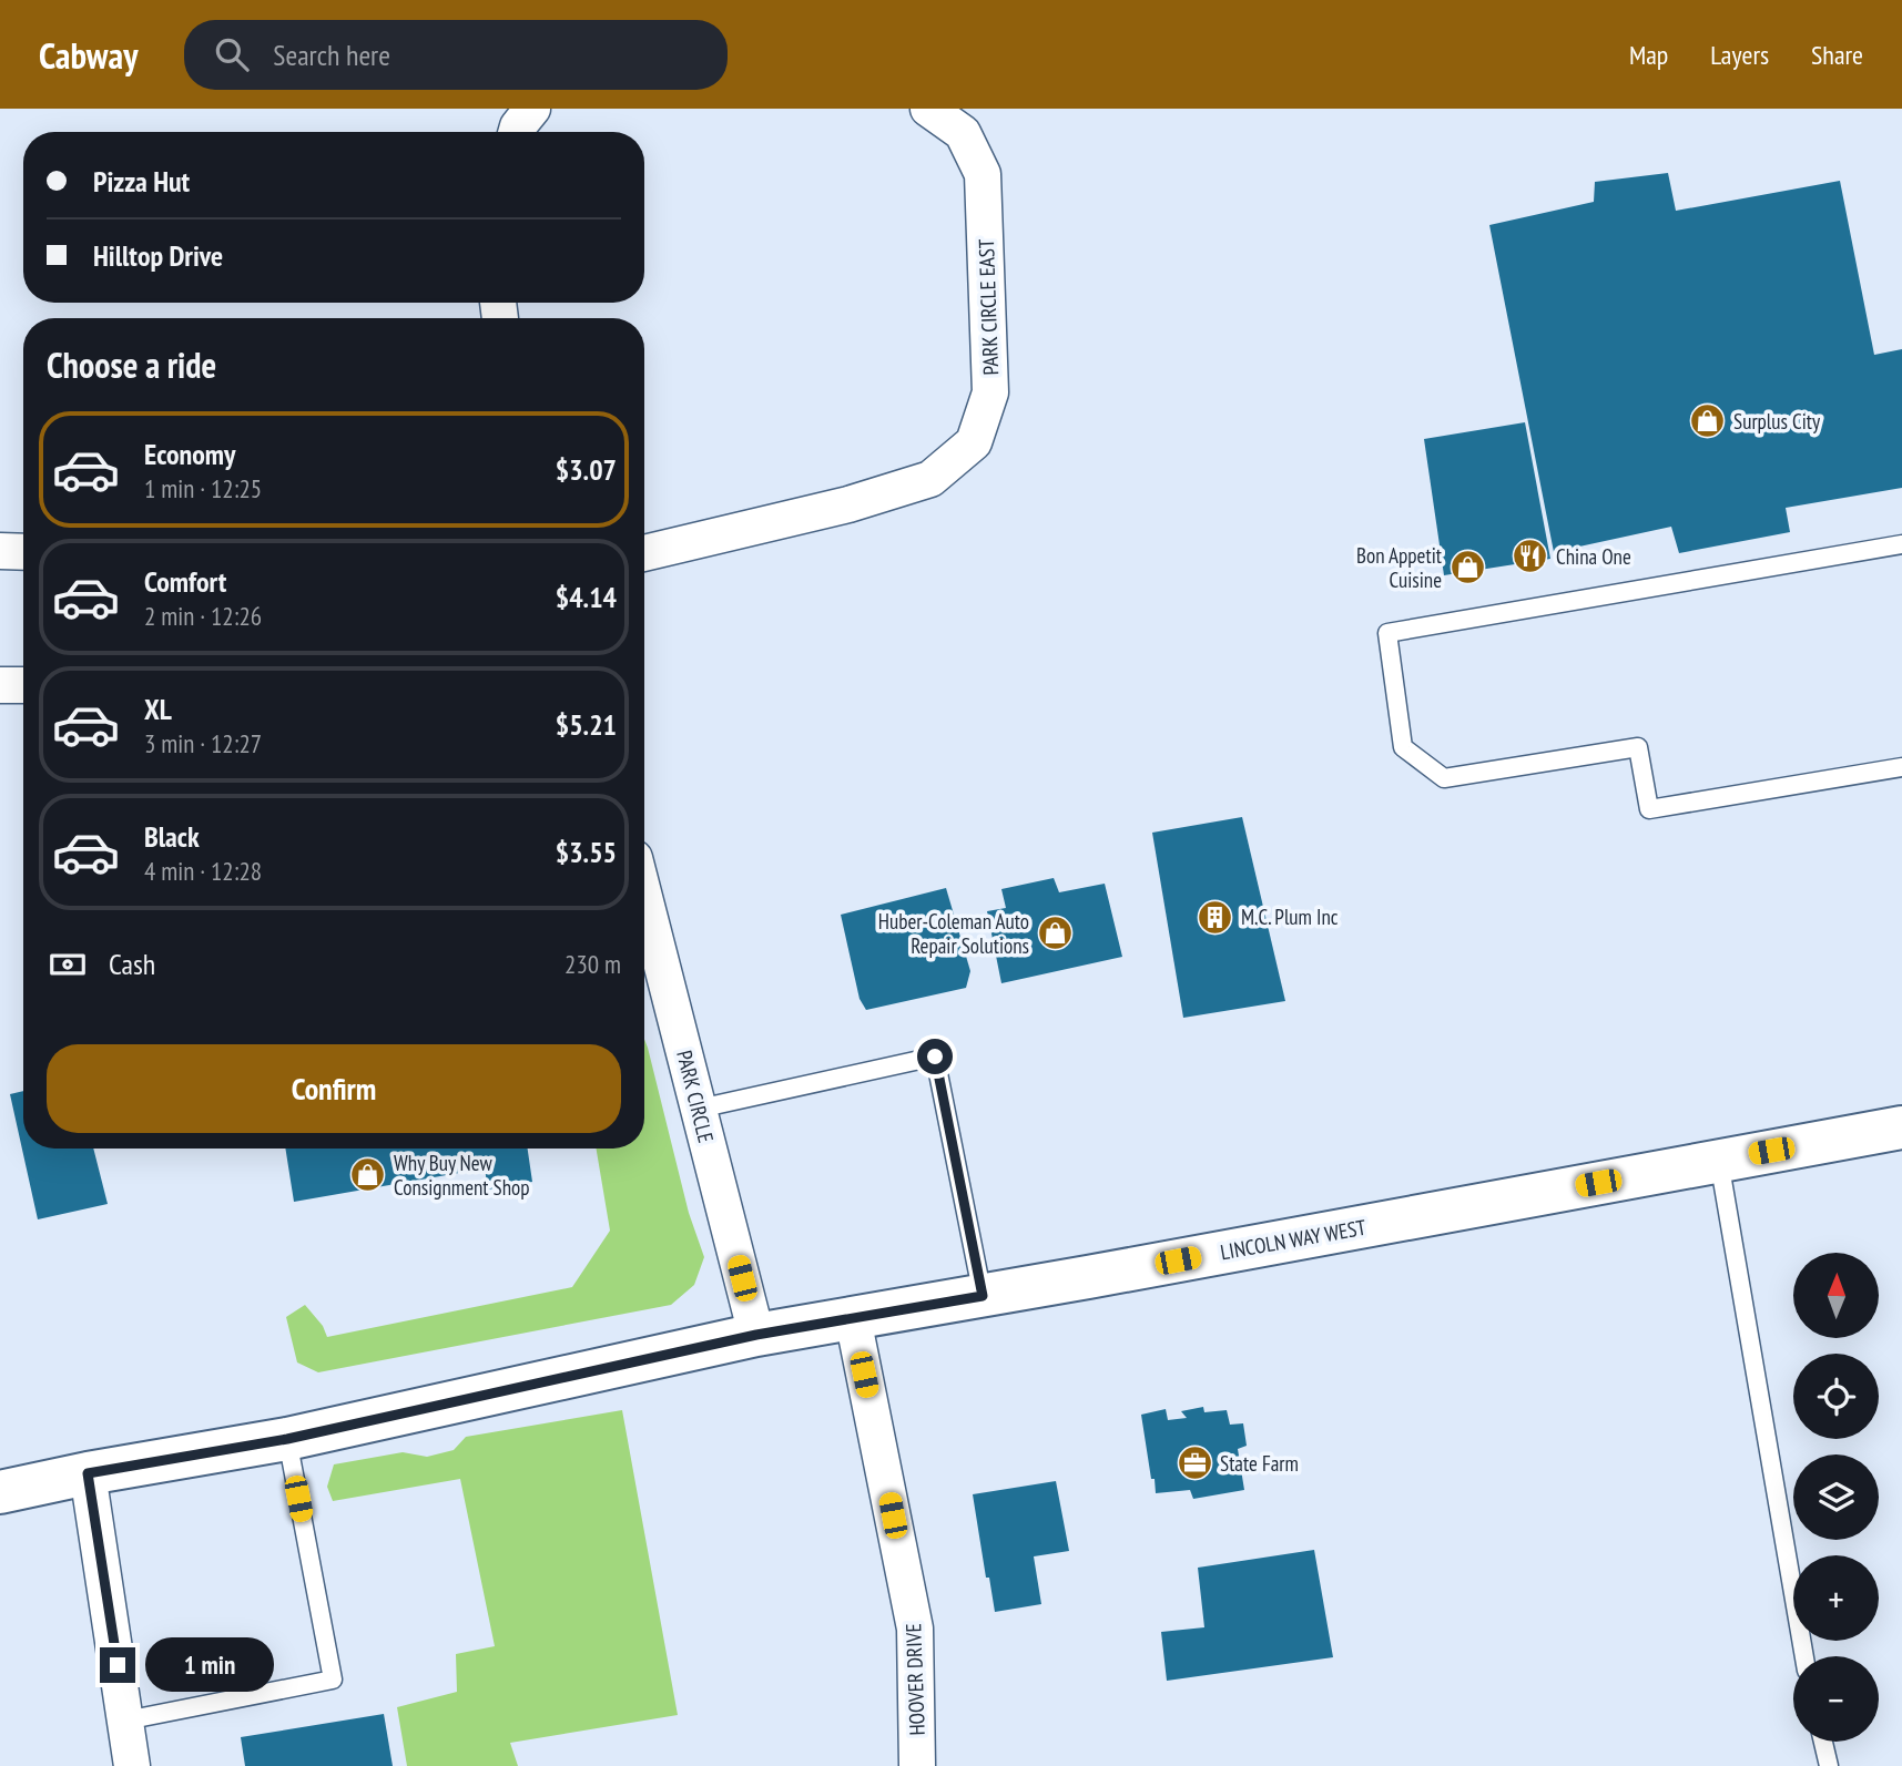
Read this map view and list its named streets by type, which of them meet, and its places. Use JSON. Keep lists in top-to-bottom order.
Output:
{
  "streets": {
    "highway": ["LINCOLN WAY WEST"],
    "street": ["PARK CIRCLE EAST", "PARK CIRCLE", "HOOVER DRIVE"]
  },
  "crossings": [
    ["PARK CIRCLE", "LINCOLN WAY WEST"],
    ["LINCOLN WAY WEST", "HOOVER DRIVE"]
  ],
  "places": {
    "shop": [
      "Surplus City",
      "Bon Appetit Cuisine",
      "Huber-Coleman Auto Repair Solutions",
      "Why Buy New Consignment Shop"
    ],
    "restaurant": ["China One"],
    "building": ["M.C. Plum Inc"],
    "office": ["State Farm"]
  },
  "north": "top",
  "page": {
    "header": "Cabway",
    "search": "Search here",
    "nav": ["Map", "Layers", "Share"],
    "banner": ["Pizza Hut", "Hilltop Drive"],
    "heading": "Choose a ride",
    "list": [
      {
        "name": "Economy",
        "note": "1 min · 12:25",
        "value": "$3.07"
      },
      {
        "name": "Comfort",
        "note": "2 min · 12:26",
        "value": "$4.14"
      },
      {
        "name": "XL",
        "note": "3 min · 12:27",
        "value": "$5.21"
      },
      {
        "name": "Black",
        "note": "4 min · 12:28",
        "value": "$3.55"
      }
    ],
    "pay": ["Cash", "230 m"],
    "buttons": "Confirm",
    "map_buttons": ["+", "−"],
    "bubble": "1 min"
  }
}
